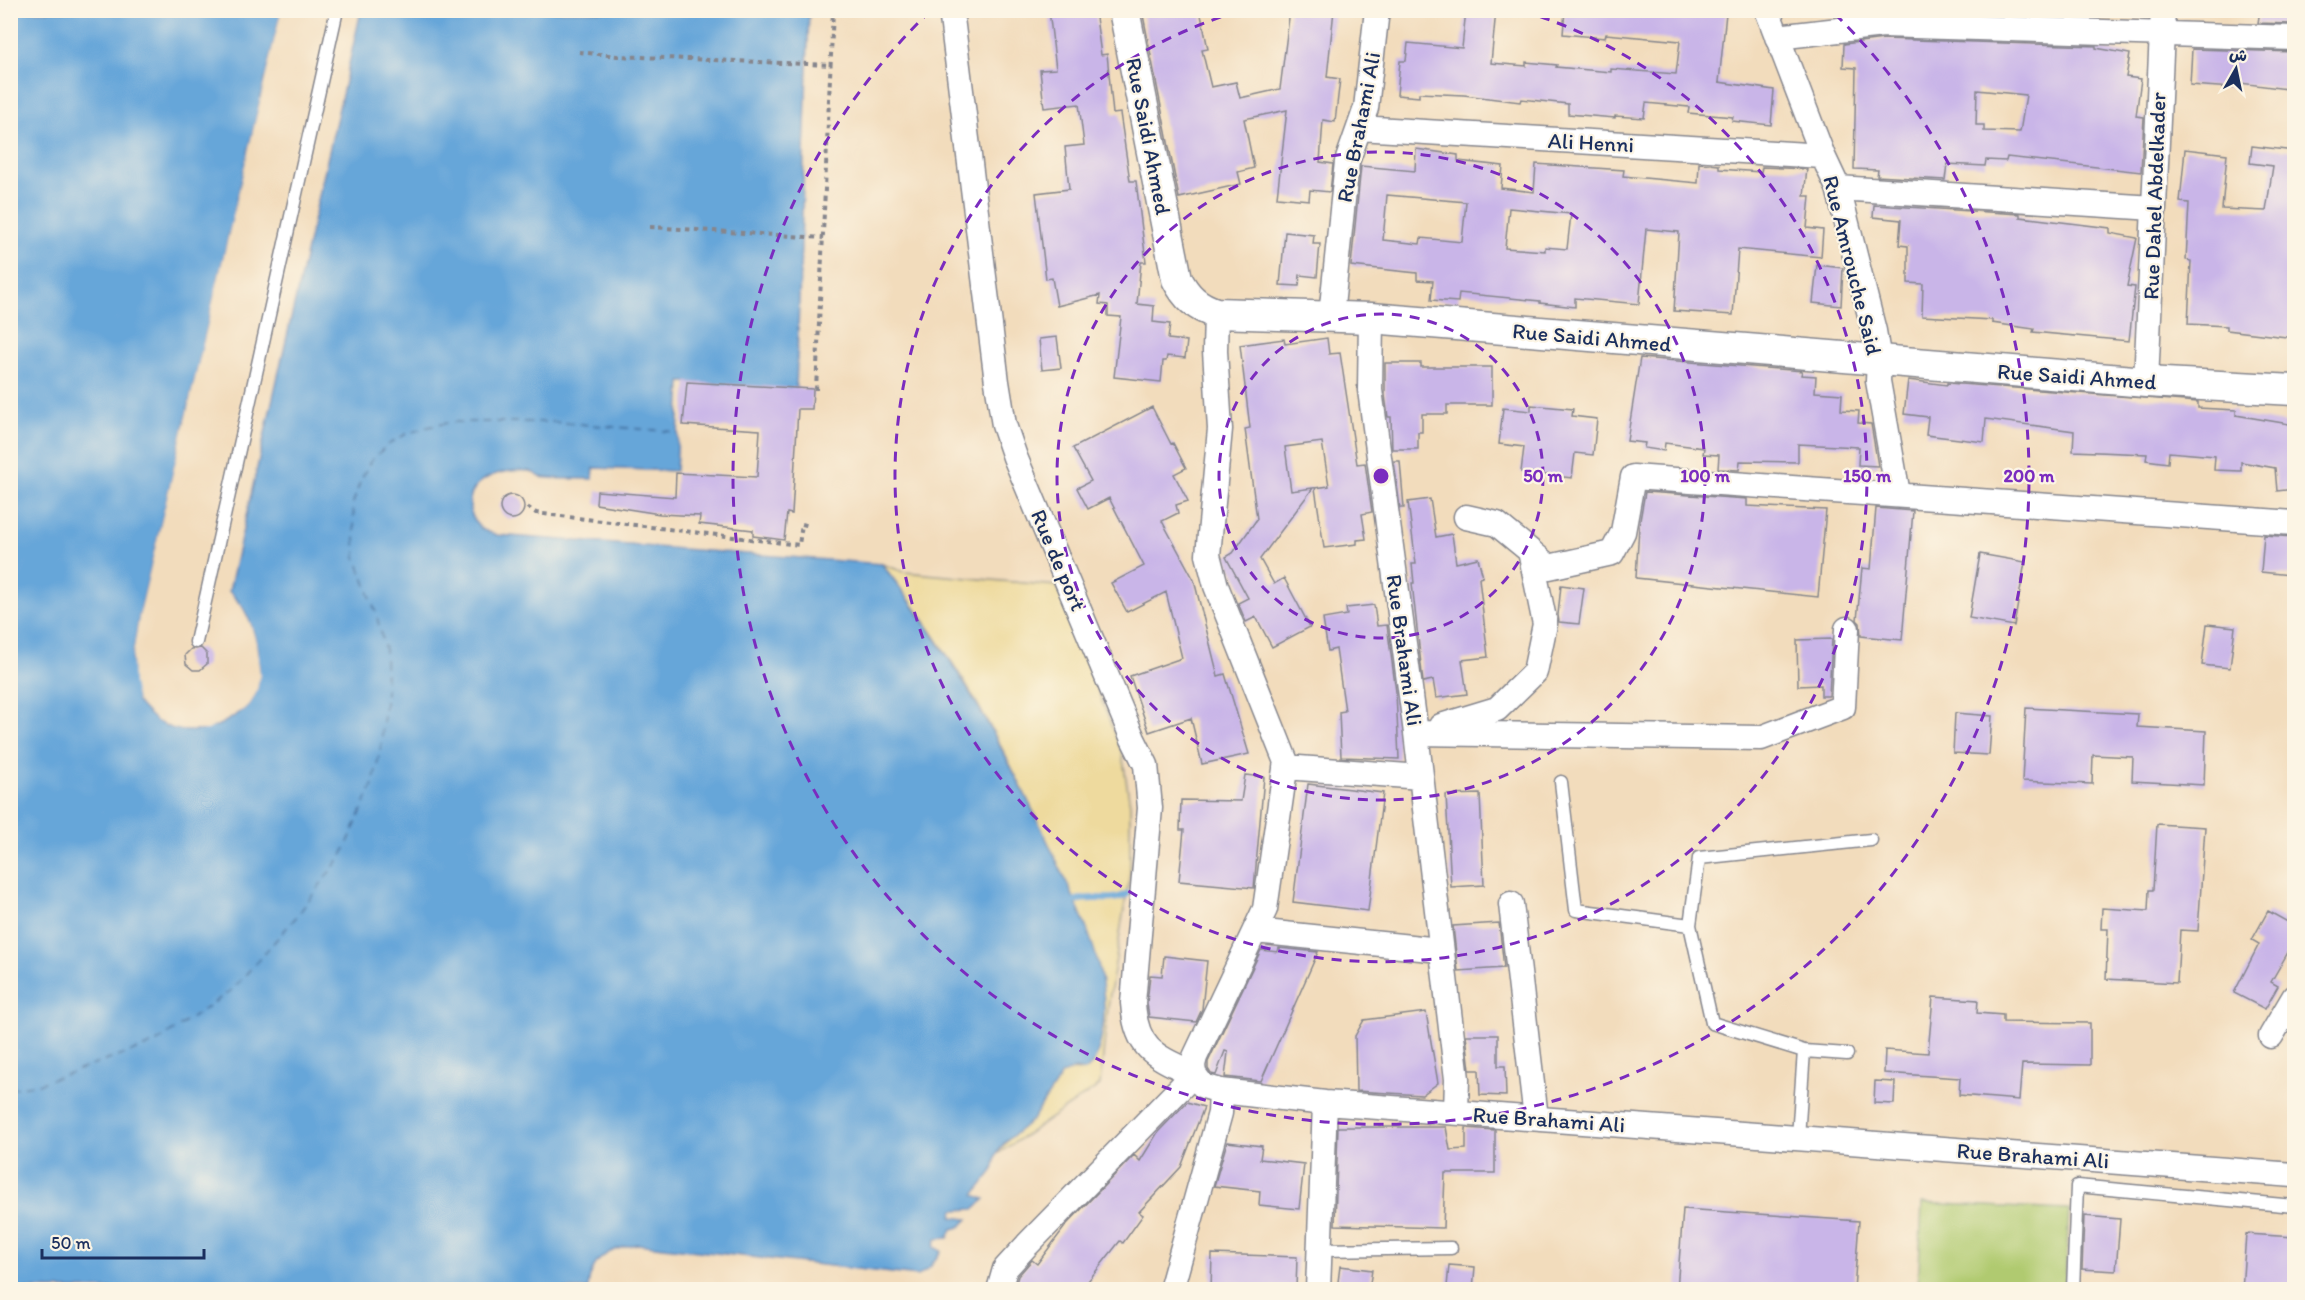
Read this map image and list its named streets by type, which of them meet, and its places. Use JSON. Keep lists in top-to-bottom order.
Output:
{
  "streets": {
    "street": [
      "Rue Brahami Ali",
      "Rue Saidi Ahmed",
      "Ali Henni",
      "Rue Dahel Abdelkader",
      "Rue Amrouche Said",
      "Rue de port"
    ]
  },
  "crossings": [
    ["Rue Brahami Ali", "Rue Saidi Ahmed"],
    ["Rue Brahami Ali", "Ali Henni"],
    ["Rue Saidi Ahmed", "Rue Dahel Abdelkader"],
    ["Rue Saidi Ahmed", "Rue Amrouche Said"],
    ["Ali Henni", "Rue Amrouche Said"]
  ],
  "scale_bar": "50 m",
  "north": "top",
  "rings": [
    "50 m",
    "100 m",
    "150 m",
    "200 m"
  ]
}
